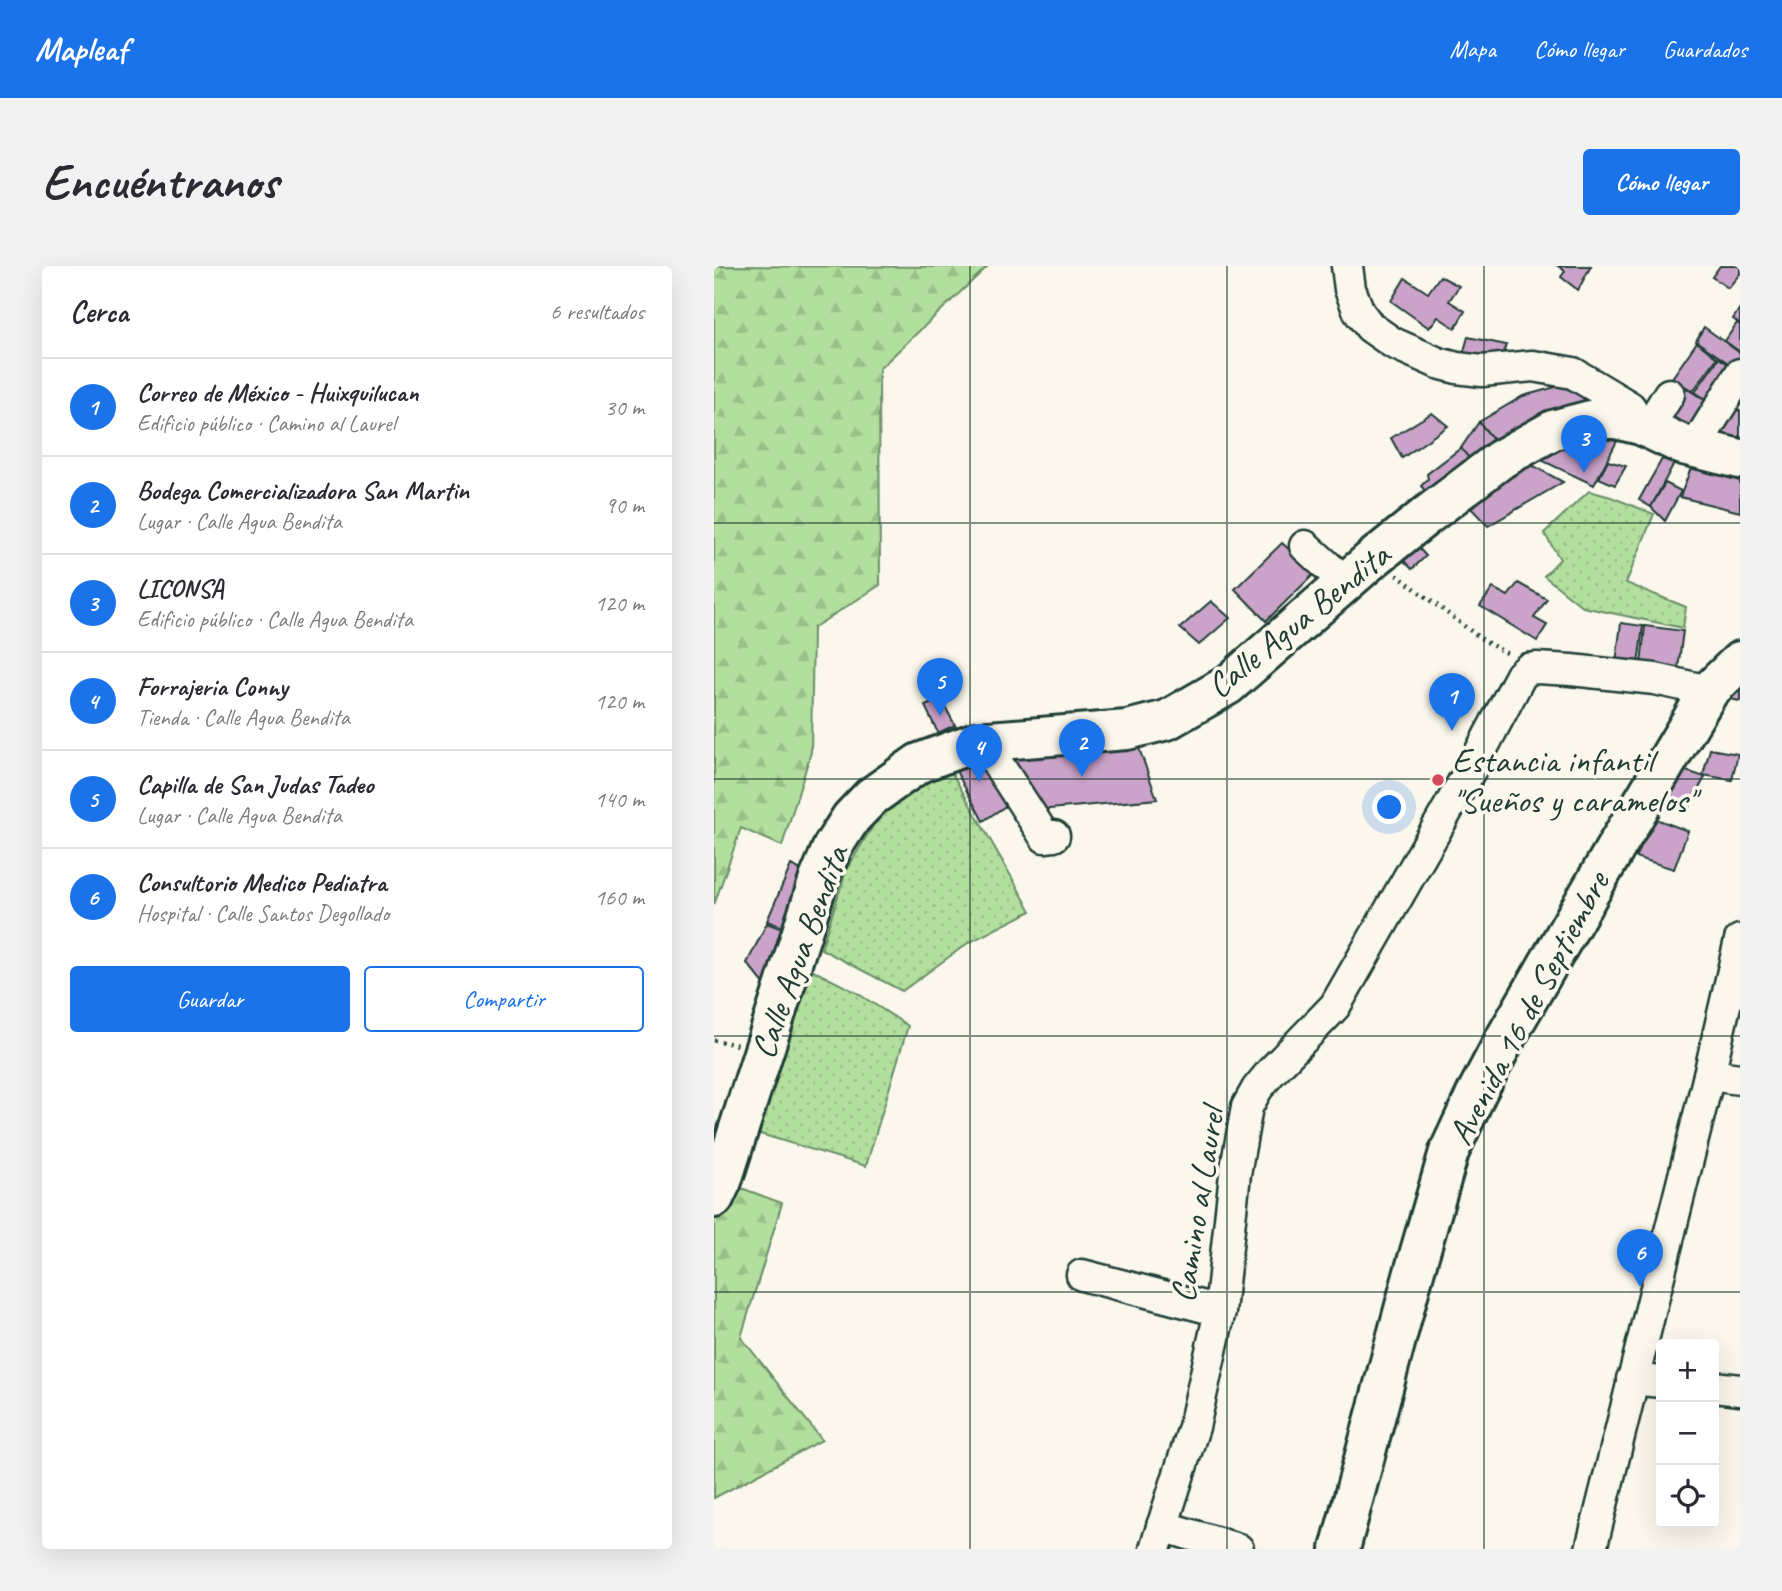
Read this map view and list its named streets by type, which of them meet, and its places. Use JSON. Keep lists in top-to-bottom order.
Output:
{
  "streets": {
    "main road": ["Calle Agua Bendita", "Avenida 16 de Septiembre"],
    "street": ["Camino al Laurel"]
  },
  "crossings": [
    ["Avenida 16 de Septiembre", "Camino al Laurel"]
  ],
  "places": ["Estancia infantil \"Sueños y caramelos\""],
  "page": {
    "header": "Mapleaf",
    "nav": ["Mapa", "Cómo llegar", "Guardados"],
    "buttons": [
      "Cómo llegar",
      ["Guardar", "Compartir"]
    ],
    "title": "Encuéntranos",
    "heading": ["Cerca", "6 resultados"],
    "list": [
      {
        "mark": "1",
        "name": "Correo de México - Huixquilucan",
        "note": "Edificio público · Camino al Laurel",
        "value": "30 m"
      },
      {
        "mark": "2",
        "name": "Bodega Comercializadora San Martin",
        "note": "Lugar · Calle Agua Bendita",
        "value": "90 m"
      },
      {
        "mark": "3",
        "name": "LICONSA",
        "note": "Edificio público · Calle Agua Bendita",
        "value": "120 m"
      },
      {
        "mark": "4",
        "name": "Forrajeria Conny",
        "note": "Tienda · Calle Agua Bendita",
        "value": "120 m"
      },
      {
        "mark": "5",
        "name": "Capilla de San Judas Tadeo",
        "note": "Lugar · Calle Agua Bendita",
        "value": "140 m"
      },
      {
        "mark": "6",
        "name": "Consultorio Medico Pediatra",
        "note": "Hospital · Calle Santos Degollado",
        "value": "160 m"
      }
    ],
    "pins": [
      "3",
      "5",
      "1",
      "2",
      "4",
      "6"
    ],
    "map_buttons": ["+", "−"]
  }
}
